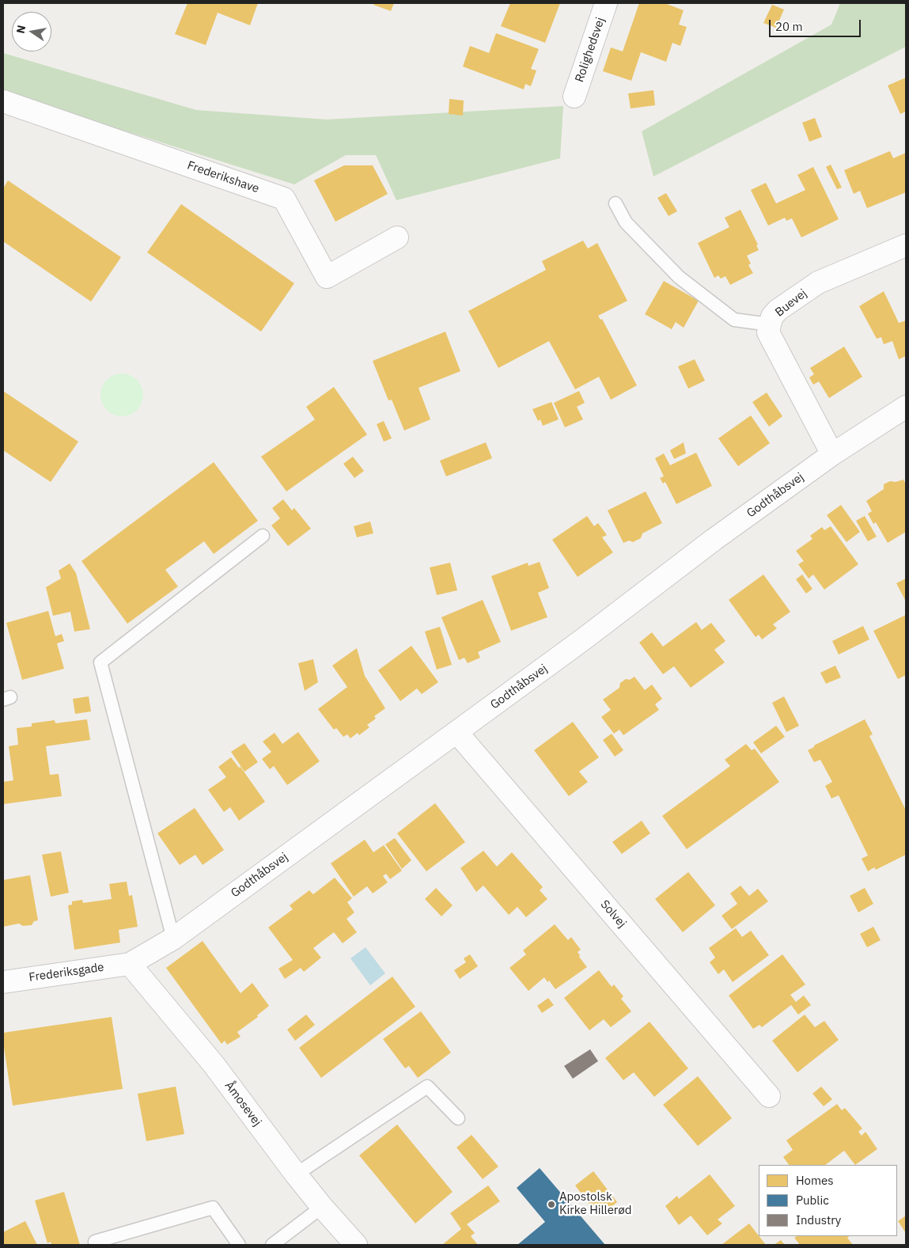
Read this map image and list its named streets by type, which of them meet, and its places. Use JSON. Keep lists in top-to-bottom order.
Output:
{
  "streets": {
    "street": [
      "Rolighedsvej",
      "Frederikshave",
      "Buevej",
      "Godthåbsvej",
      "Solvej",
      "Frederiksgade",
      "Åmosevej"
    ]
  },
  "crossings": [
    ["Buevej", "Godthåbsvej"],
    ["Godthåbsvej", "Solvej"],
    ["Godthåbsvej", "Frederiksgade"],
    ["Godthåbsvej", "Åmosevej"],
    ["Frederiksgade", "Åmosevej"]
  ],
  "places": ["Apostolsk Kirke Hillerød"],
  "legend": ["Homes", "Public", "Industry"],
  "scale_bar": "20 m",
  "north": "left"
}
